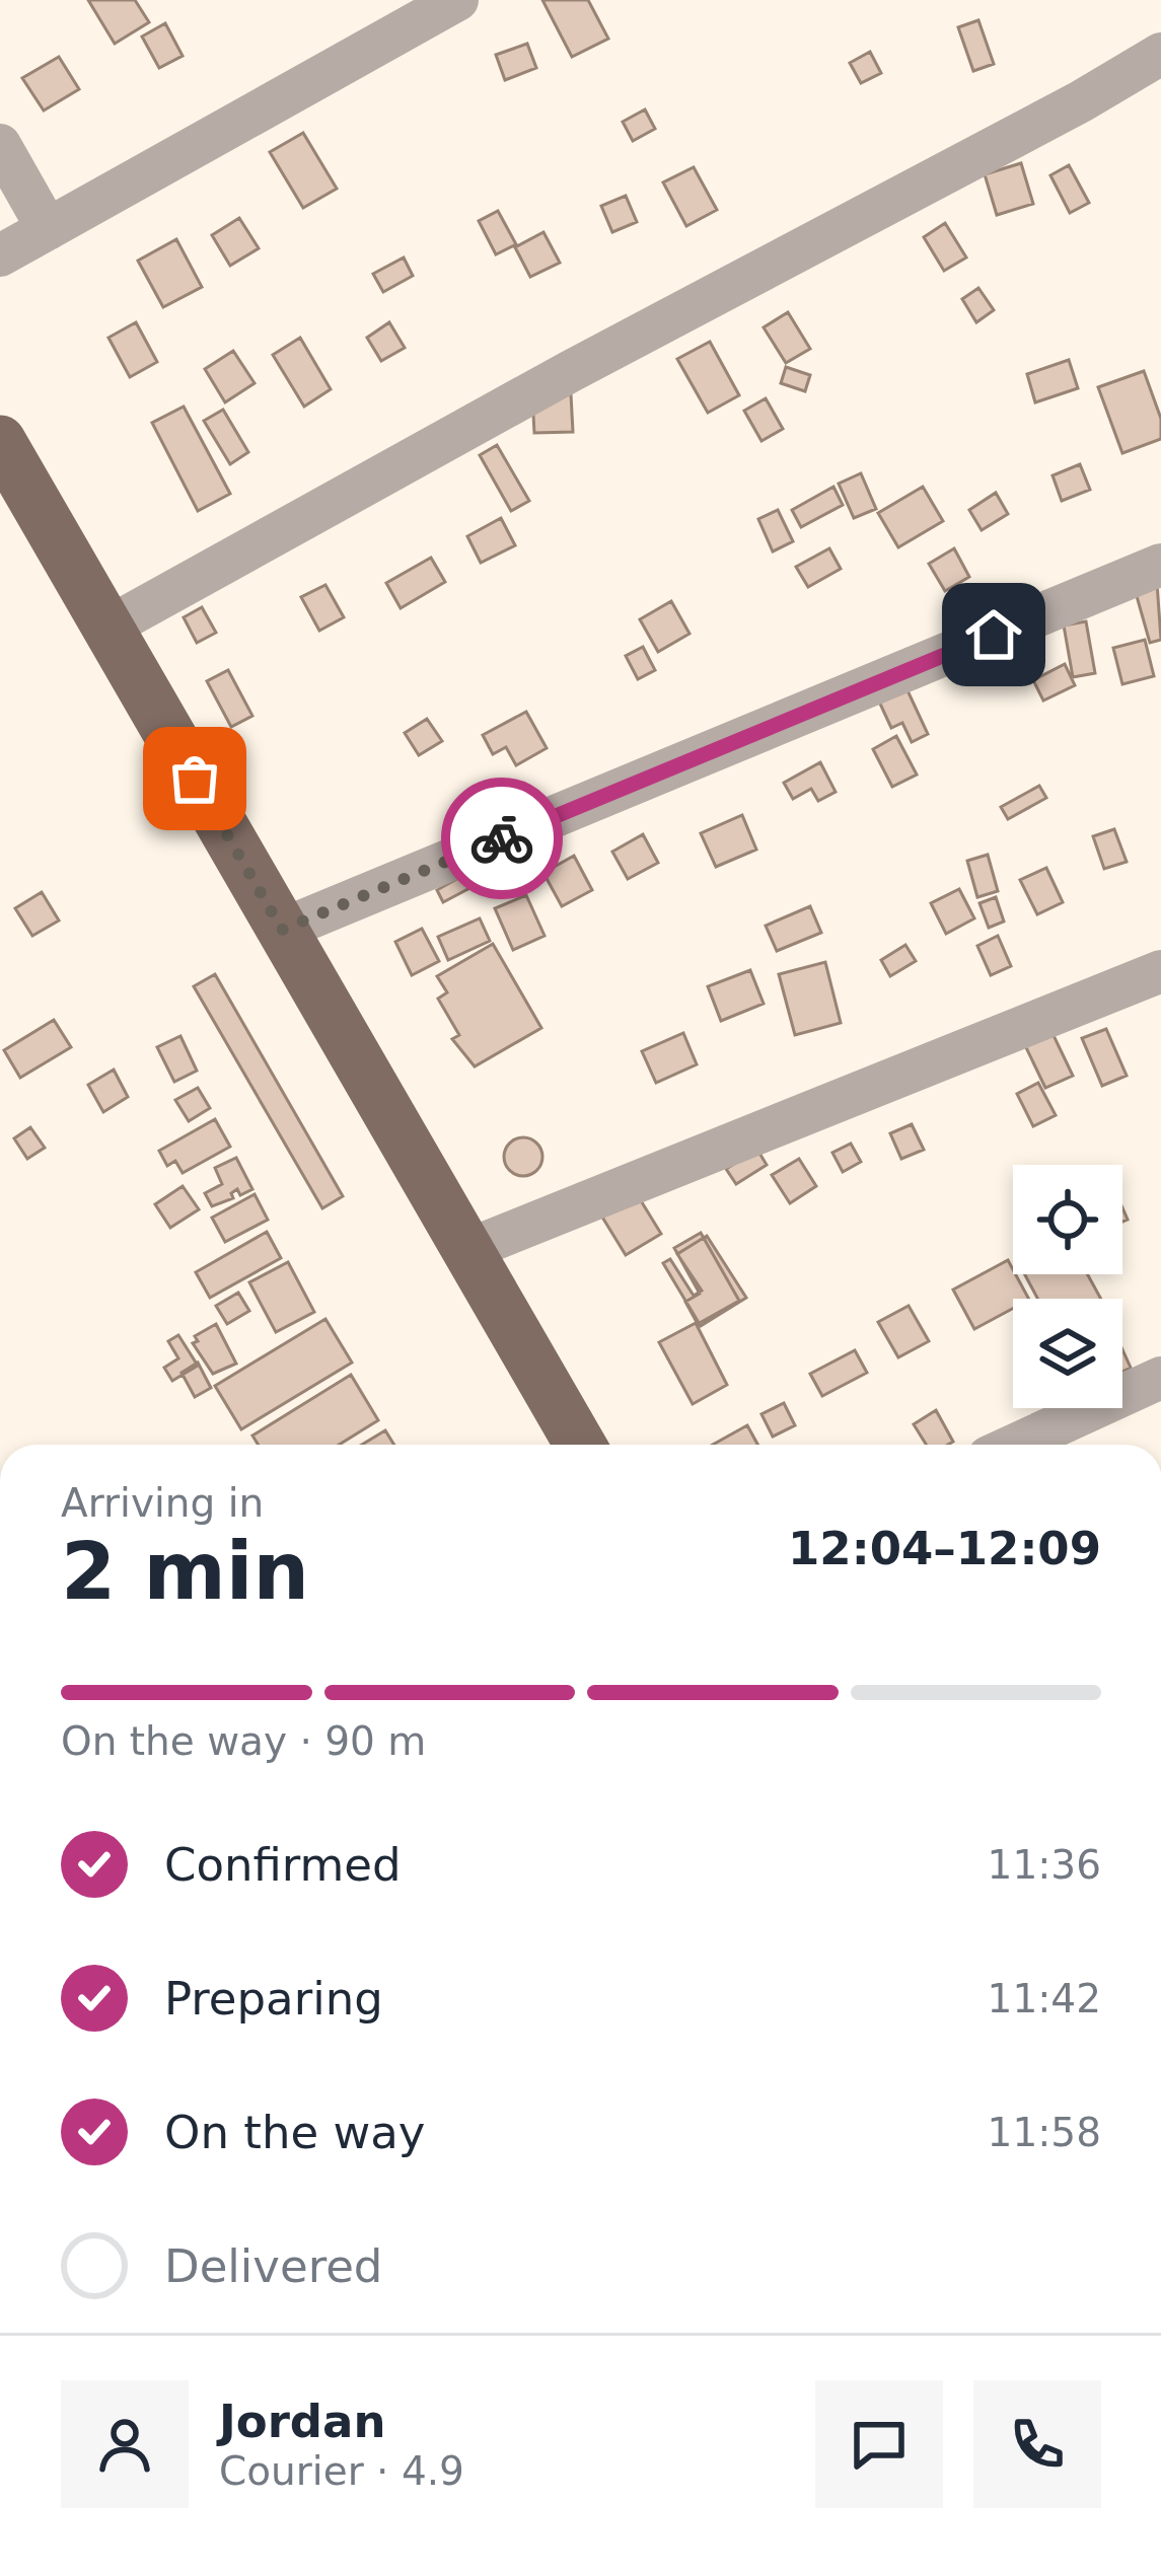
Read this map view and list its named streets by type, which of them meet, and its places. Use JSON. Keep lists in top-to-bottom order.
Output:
{
  "page": {
    "heading": ["2 min", "Arriving in", "12:04–12:09"],
    "panel": ["Jordan", "Courier · 4.9"],
    "bar": "On the way · 90 m",
    "list": [
      ["Confirmed", "11:36"],
      ["Preparing", "11:42"],
      ["On the way", "11:58"],
      "Delivered"
    ]
  }
}
